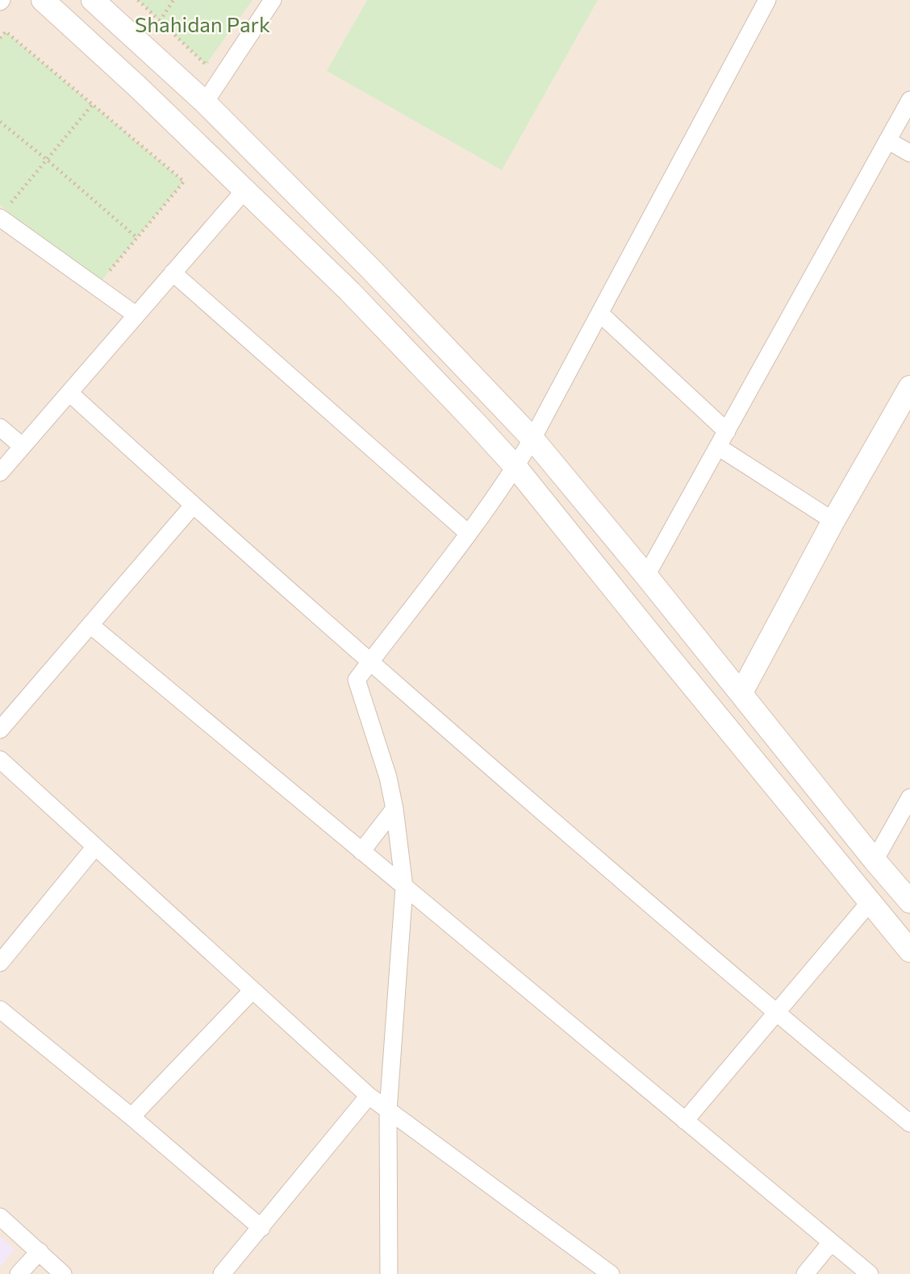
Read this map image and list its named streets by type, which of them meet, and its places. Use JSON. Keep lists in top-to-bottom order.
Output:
{
  "parks": ["Shahidan Park"]
}
